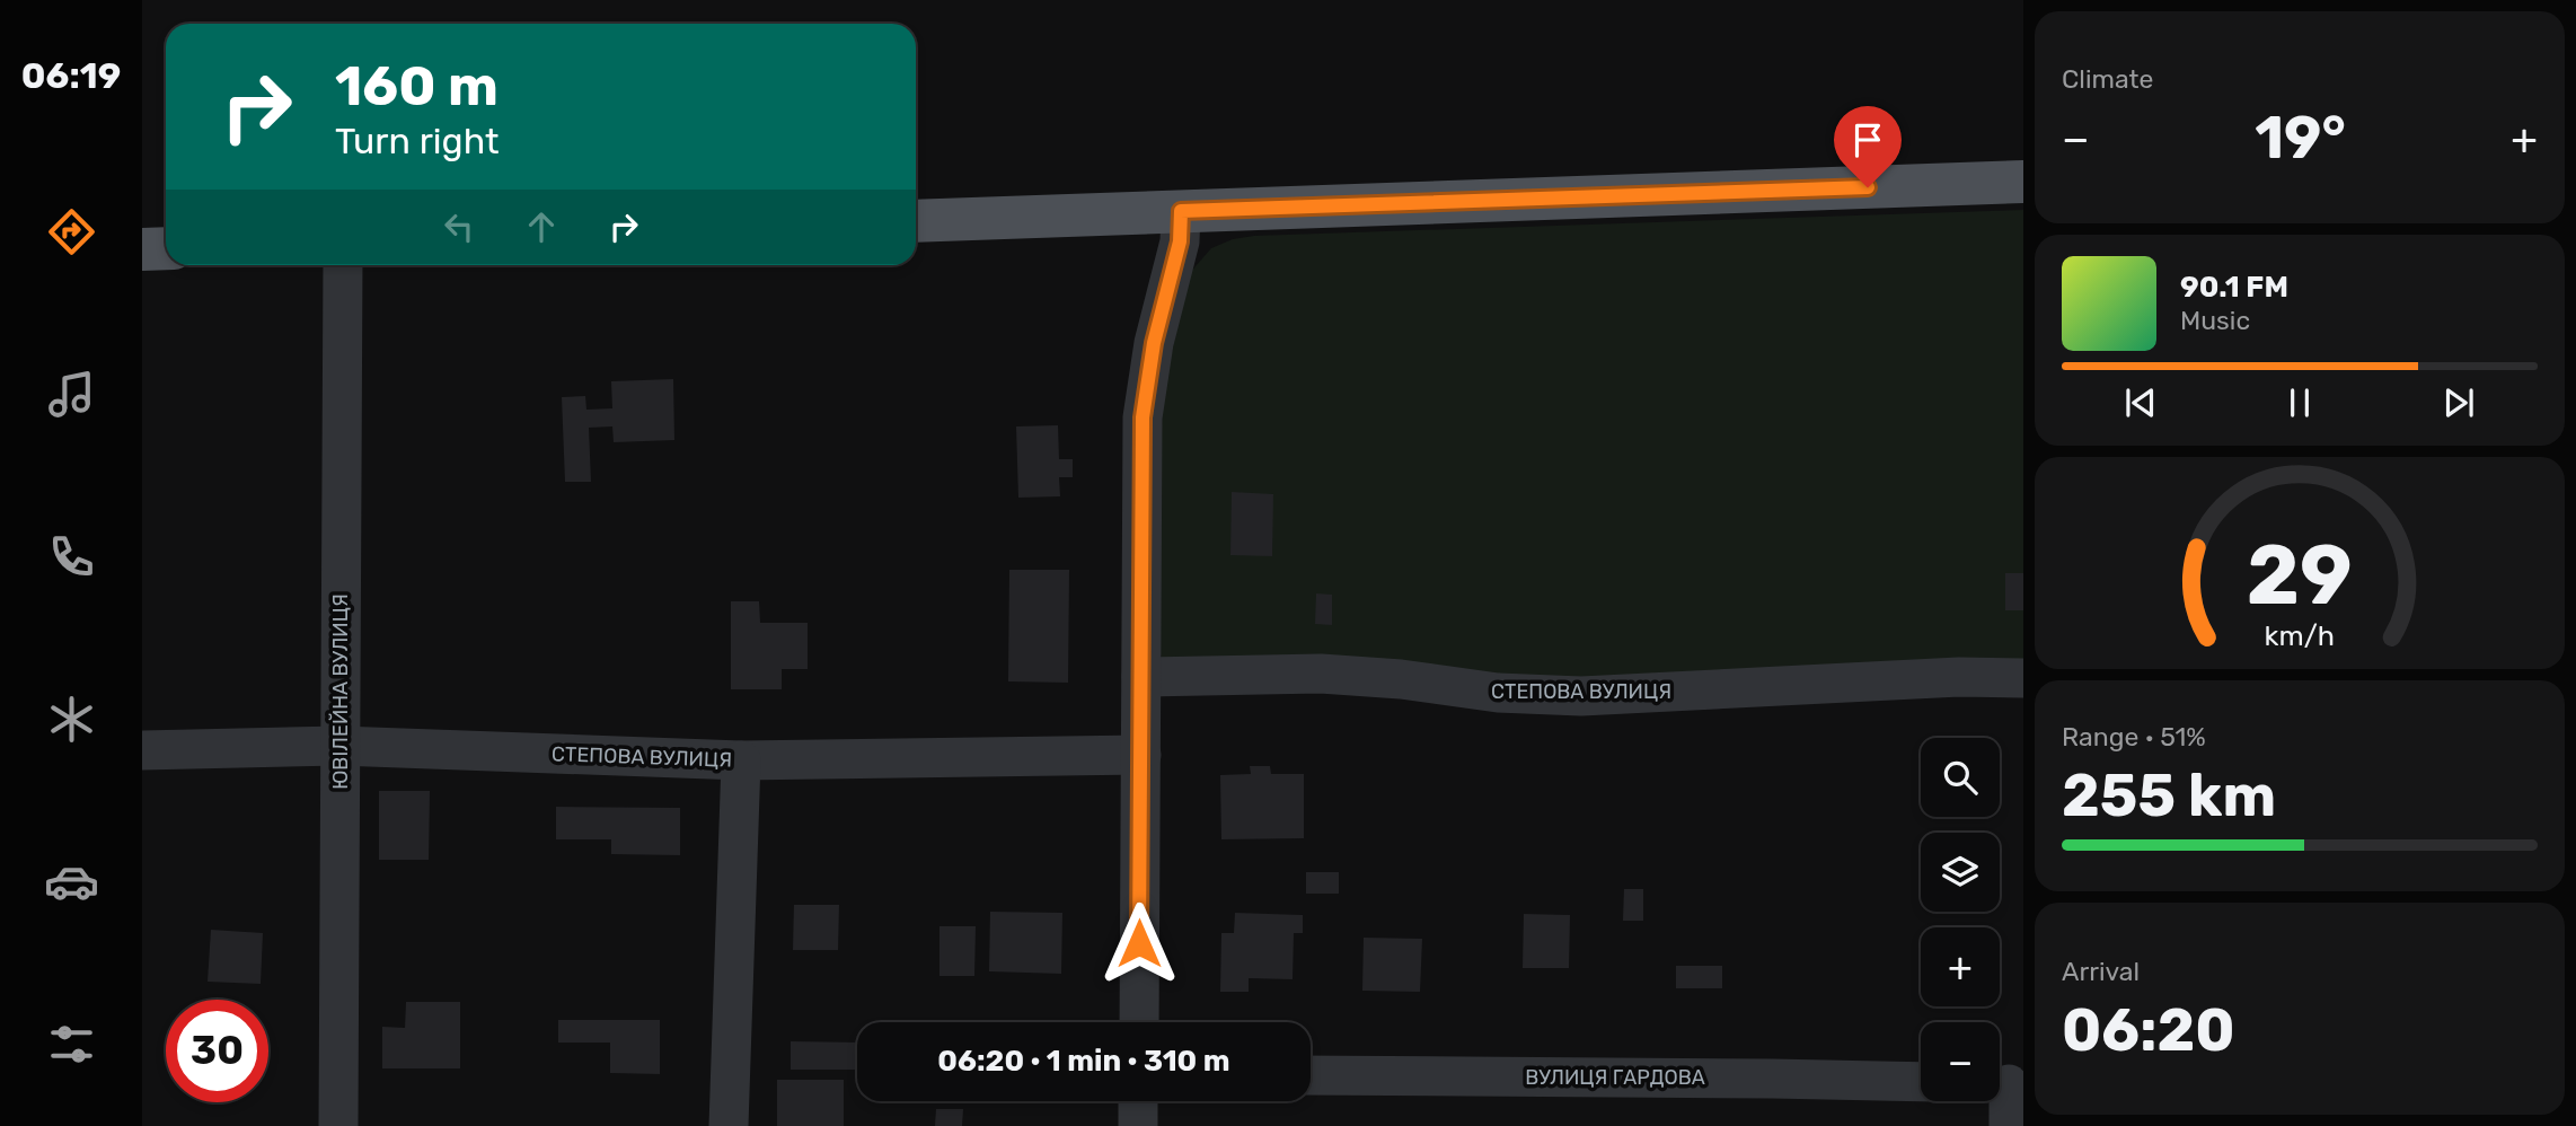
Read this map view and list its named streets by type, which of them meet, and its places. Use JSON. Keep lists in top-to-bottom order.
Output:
{
  "streets": {
    "street": ["ЮВІЛЕЙНА ВУЛИЦЯ", "СТЕПОВА ВУЛИЦЯ", "ВУЛИЦЯ ГАРДОВА"]
  },
  "crossings": [
    ["ЮВІЛЕЙНА ВУЛИЦЯ", "СТЕПОВА ВУЛИЦЯ"]
  ],
  "page": {
    "tabs": "06:19",
    "tile": [
      "Climate",
      ["Range · 51%", "255 km"],
      ["Arrival", "06:20"]
    ],
    "turn": ["160 m", "Turn right"],
    "heat": ["−", "19°", "+"],
    "song": ["90.1 FM", "Music"],
    "map_buttons": ["+", "−"],
    "limit": "30",
    "trip": "06:20 · 1 min · 310 m",
    "gauge": ["29", "km/h"]
  }
}
